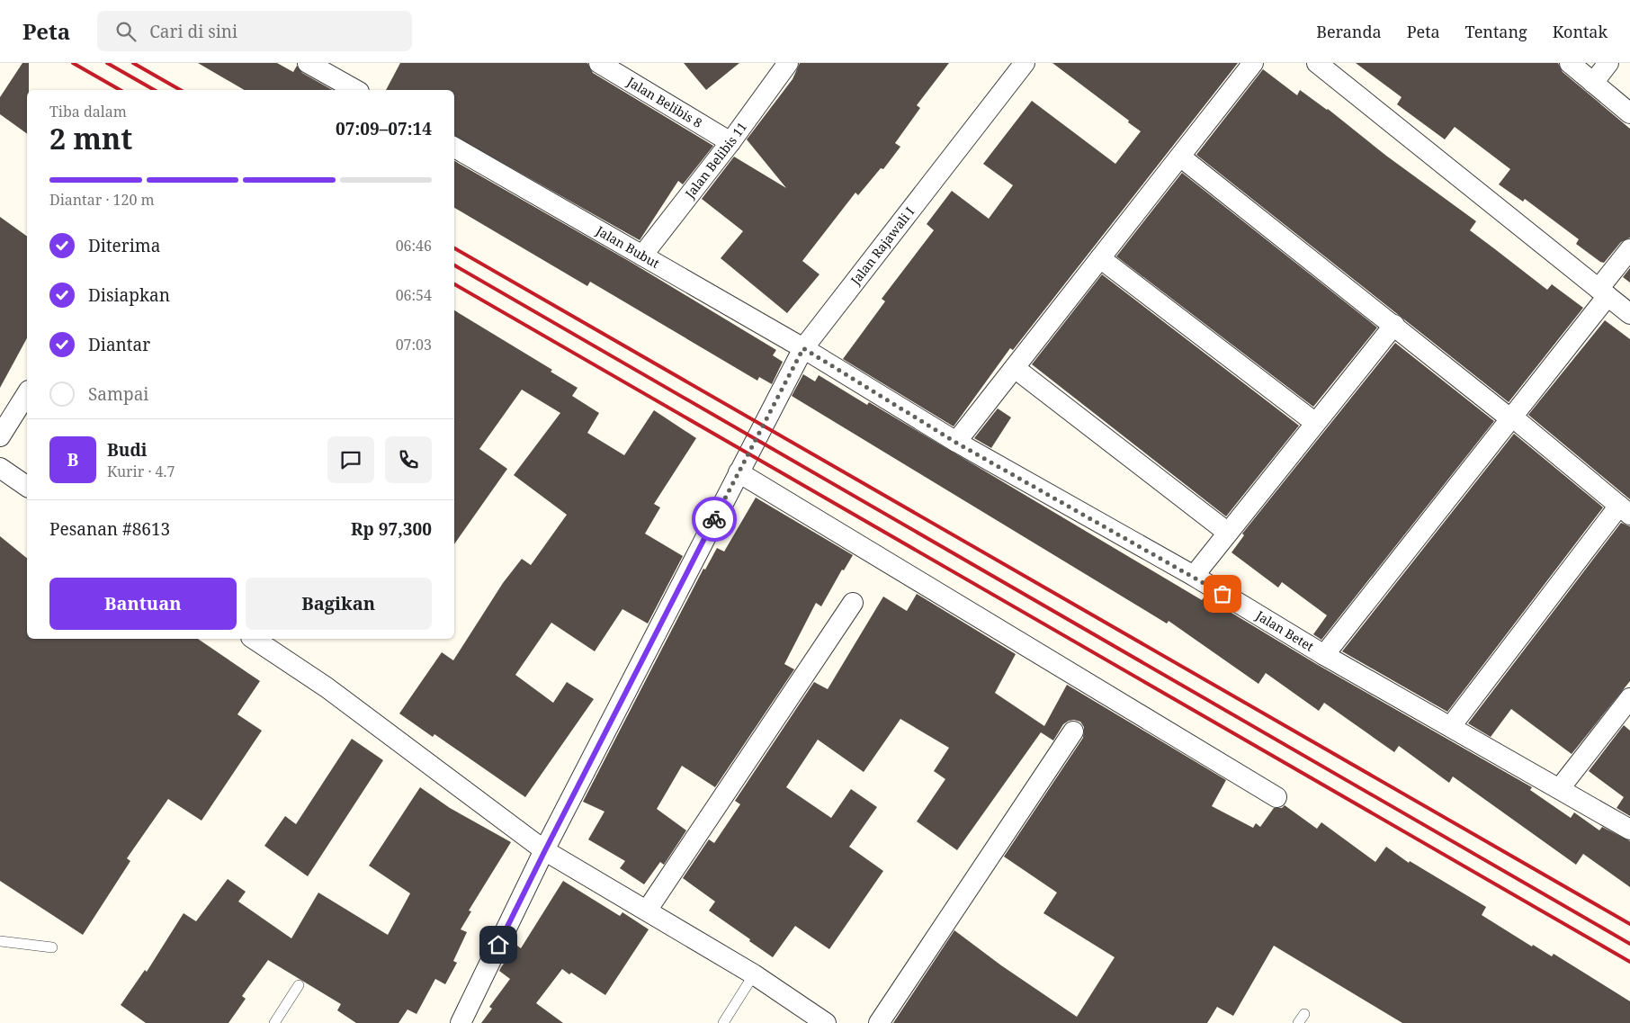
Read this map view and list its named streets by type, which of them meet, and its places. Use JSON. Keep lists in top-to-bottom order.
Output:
{
  "streets": {
    "street": [
      "Jalan Belibis 8",
      "Jalan Belibis 11",
      "Jalan Rajawali I",
      "Jalan Bubut",
      "Jalan Betet"
    ]
  },
  "crossings": [
    ["Jalan Belibis 8", "Jalan Belibis 11"],
    ["Jalan Belibis 11", "Jalan Bubut"],
    ["Jalan Rajawali I", "Jalan Bubut"],
    ["Jalan Rajawali I", "Jalan Betet"],
    ["Jalan Bubut", "Jalan Betet"]
  ],
  "page": {
    "header": "Peta",
    "search": "Cari di sini",
    "nav": [
      "Beranda",
      "Peta",
      "Tentang",
      "Kontak"
    ],
    "heading": ["2 mnt", "Tiba dalam", "07:09–07:14"],
    "panel": [
      "Budi",
      "Kurir · 4.7",
      "Pesanan #8613",
      "Rp 97,300"
    ],
    "bar": "Diantar · 120 m",
    "list": [
      ["Diterima", "06:46"],
      ["Disiapkan", "06:54"],
      ["Diantar", "07:03"],
      "Sampai"
    ],
    "round": "B",
    "buttons": ["Bantuan", "Bagikan"]
  }
}
